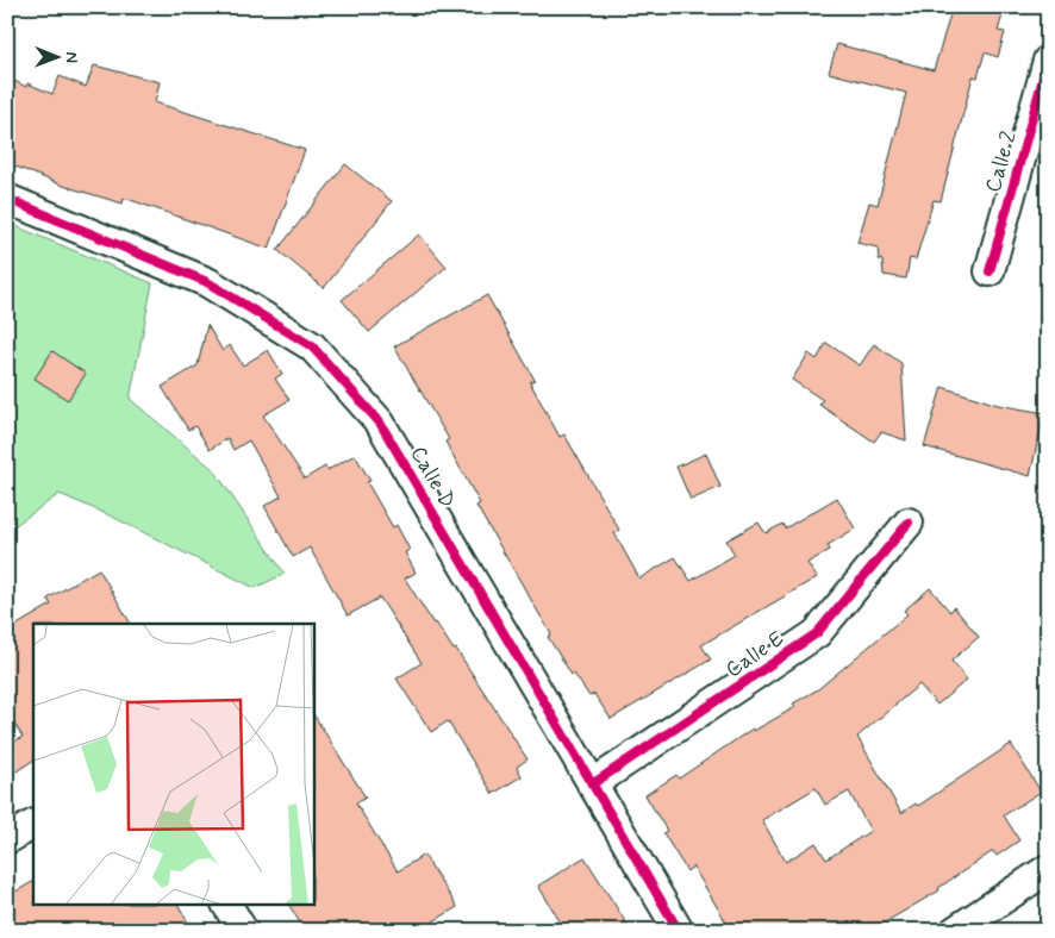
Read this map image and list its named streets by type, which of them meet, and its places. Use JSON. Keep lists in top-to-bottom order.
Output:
{
  "streets": {
    "street": ["Calle 2", "Calle D", "Calle E"]
  },
  "crossings": [
    ["Calle D", "Calle E"]
  ],
  "north": "right"
}
